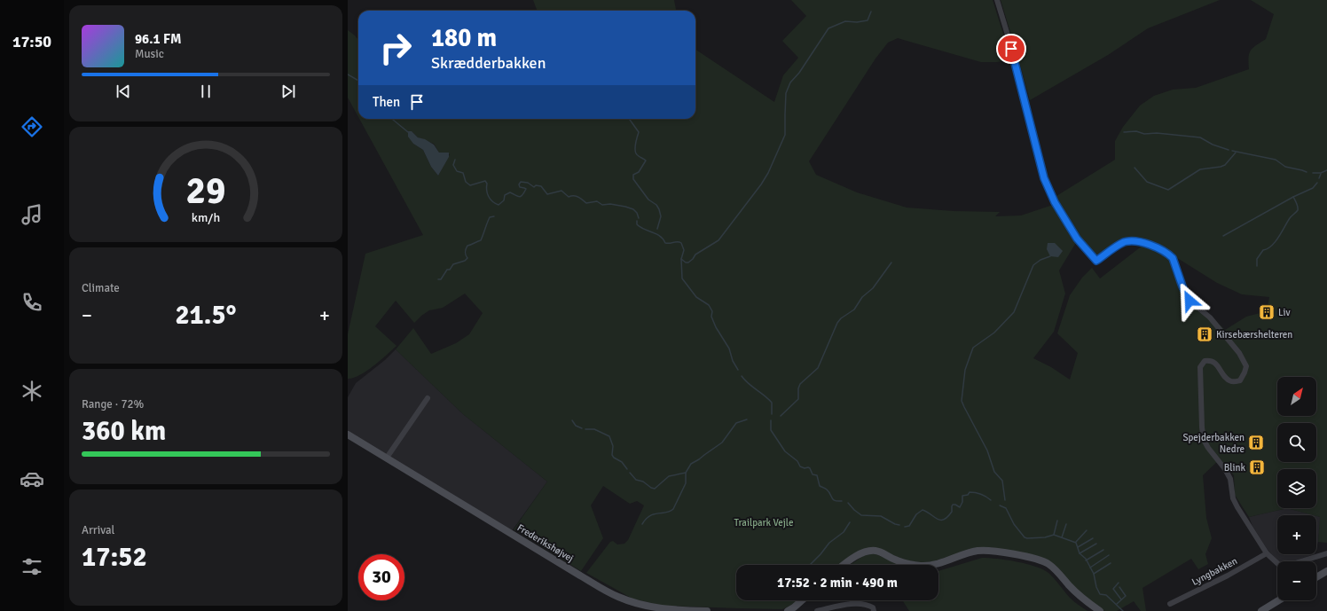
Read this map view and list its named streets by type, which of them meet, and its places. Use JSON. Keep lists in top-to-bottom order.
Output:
{
  "streets": {
    "street": ["Frederikshøjvej", "Lyngbakken"]
  },
  "parks": ["Trailpark Vejle"],
  "places": {
    "building": [
      "Liv",
      "Kirsebærshelteren",
      "Spejderbakken Nedre",
      "Blink"
    ]
  },
  "north": "top right",
  "page": {
    "tabs": "17:50",
    "turn": ["180 m", "Skrædderbakken"],
    "song": ["96.1 FM", "Music"],
    "then": "Then",
    "tile": [
      "Climate",
      ["Range · 72%", "360 km"],
      ["Arrival", "17:52"]
    ],
    "heat": ["−", "21.5°", "+"],
    "map_buttons": ["+", "−"],
    "limit": "30",
    "trip": "17:52 · 2 min · 490 m",
    "gauge": ["29", "km/h"]
  }
}
